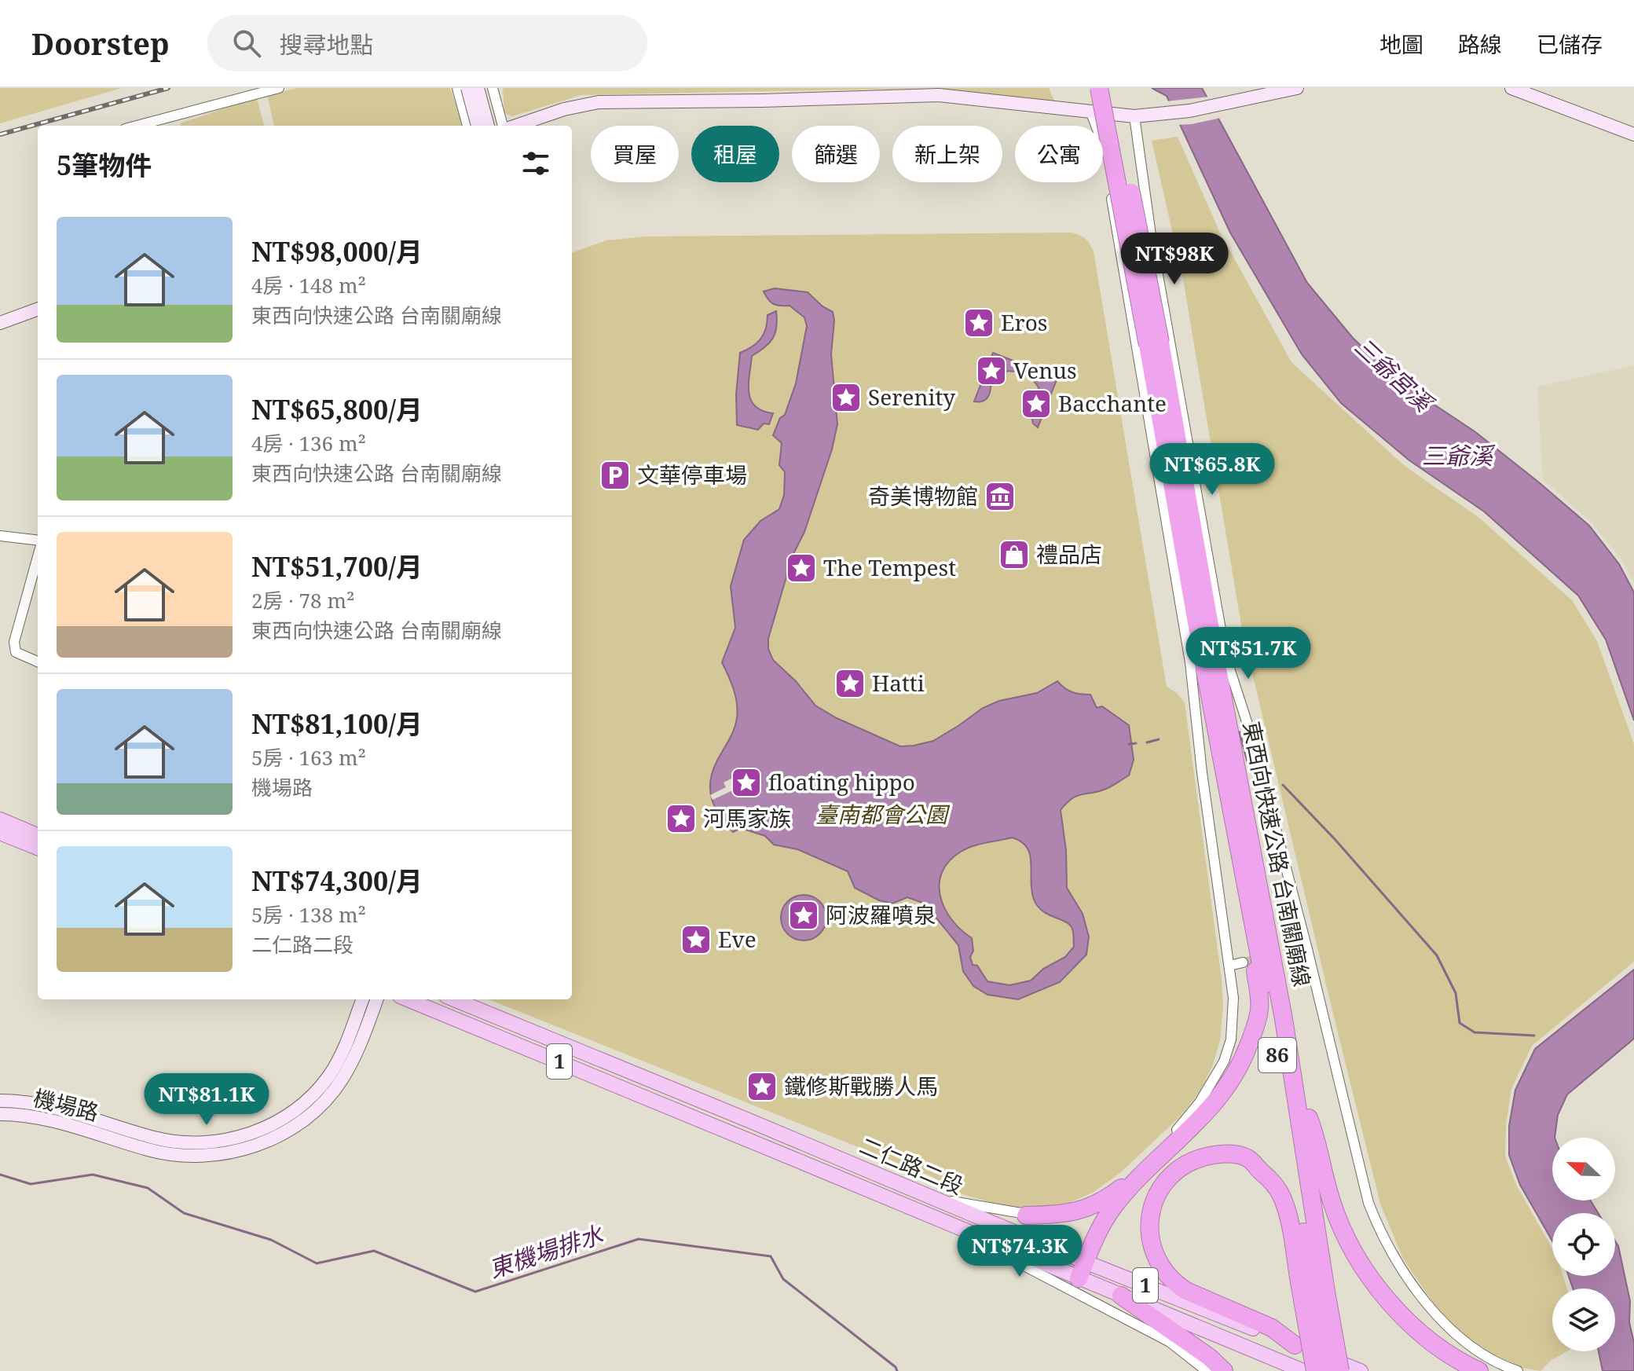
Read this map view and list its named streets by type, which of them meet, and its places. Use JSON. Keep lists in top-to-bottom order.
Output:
{
  "streets": {
    "highway": ["東西向快速公路 台南關廟線", "86"],
    "main road": ["1", "二仁路二段"],
    "street": ["機場路"]
  },
  "water": ["三爺宮溪", "三爺溪", "東機場排水"],
  "parks": ["臺南都會公園"],
  "places": {
    "place": [
      "Eros",
      "Venus",
      "Serenity",
      "Bacchante",
      "The Tempest",
      "Hatti",
      "floating hippo",
      "河馬家族",
      "阿波羅噴泉",
      "Eve",
      "鐵修斯戰勝人馬"
    ],
    "parking": ["文華停車場"],
    "museum": ["奇美博物館"],
    "shop": ["禮品店"]
  },
  "north": "left",
  "page": {
    "header": "Doorstep",
    "search": "搜尋地點",
    "nav": ["地圖", "路線", "已儲存"],
    "chip": [
      "買屋",
      "租屋",
      "篩選",
      "新上架",
      "公寓"
    ],
    "heading": "5筆物件",
    "list": [
      {
        "name": "NT$98,000/月",
        "note": "4房 · 148 m² · 東西向快速公路 台南關廟線"
      },
      {
        "name": "NT$65,800/月",
        "note": "4房 · 136 m² · 東西向快速公路 台南關廟線"
      },
      {
        "name": "NT$51,700/月",
        "note": "2房 · 78 m² · 東西向快速公路 台南關廟線"
      },
      {
        "name": "NT$81,100/月",
        "note": "5房 · 163 m² · 機場路"
      },
      {
        "name": "NT$74,300/月",
        "note": "5房 · 138 m² · 二仁路二段"
      }
    ],
    "price": [
      "NT$98K",
      "NT$65.8K",
      "NT$51.7K",
      "NT$81.1K",
      "NT$74.3K"
    ]
  }
}
